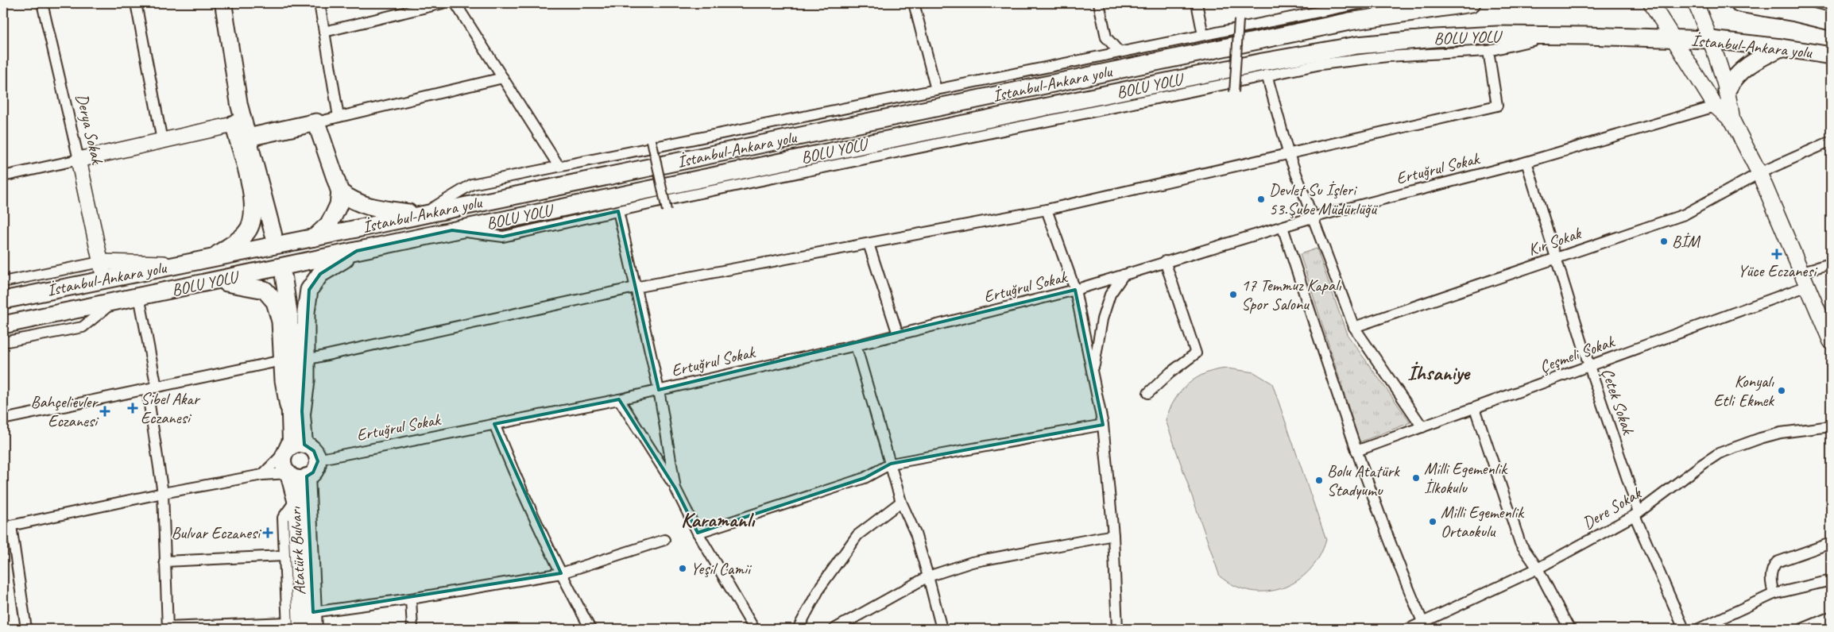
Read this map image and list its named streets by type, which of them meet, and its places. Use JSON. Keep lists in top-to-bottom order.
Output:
{
  "streets": {
    "highway": ["BOLU YOLU", "İstanbul-Ankara yolu"],
    "main road": ["Derya Sokak", "Atatürk Bulvarı"],
    "street": [
      "Ertuğrul Sokak",
      "Kır Sokak",
      "Çeşmeli Sokak",
      "Çetek Sokak",
      "Dere Sokak"
    ]
  },
  "crossings": [
    ["BOLU YOLU", "İstanbul-Ankara yolu"],
    ["İstanbul-Ankara yolu", "Derya Sokak"],
    ["Ertuğrul Sokak", "Çetek Sokak"],
    ["Ertuğrul Sokak", "Atatürk Bulvarı"],
    ["Kır Sokak", "Çetek Sokak"],
    ["Çeşmeli Sokak", "Çetek Sokak"],
    ["Çetek Sokak", "Dere Sokak"]
  ],
  "districts": ["İhsaniye", "Karamanlı"],
  "places": {
    "other": [
      "Devlet Su İşleri 53.Şube Müdürlüğü",
      "BİM",
      "17 Temmuz Kapalı Spor Salonu",
      "Konyalı Etli Ekmek",
      "Milli Egemenlik İlkokulu",
      "Bolu Atatürk Stadyumu",
      "Milli Egemenlik Ortaokulu",
      "Yeşil Camii"
    ],
    "health": [
      "Yüce Eczanesi",
      "Sibel Akar Eczanesi",
      "Bahçelievler Eczanesi",
      "Bulvar Eczanesi"
    ]
  }
}
